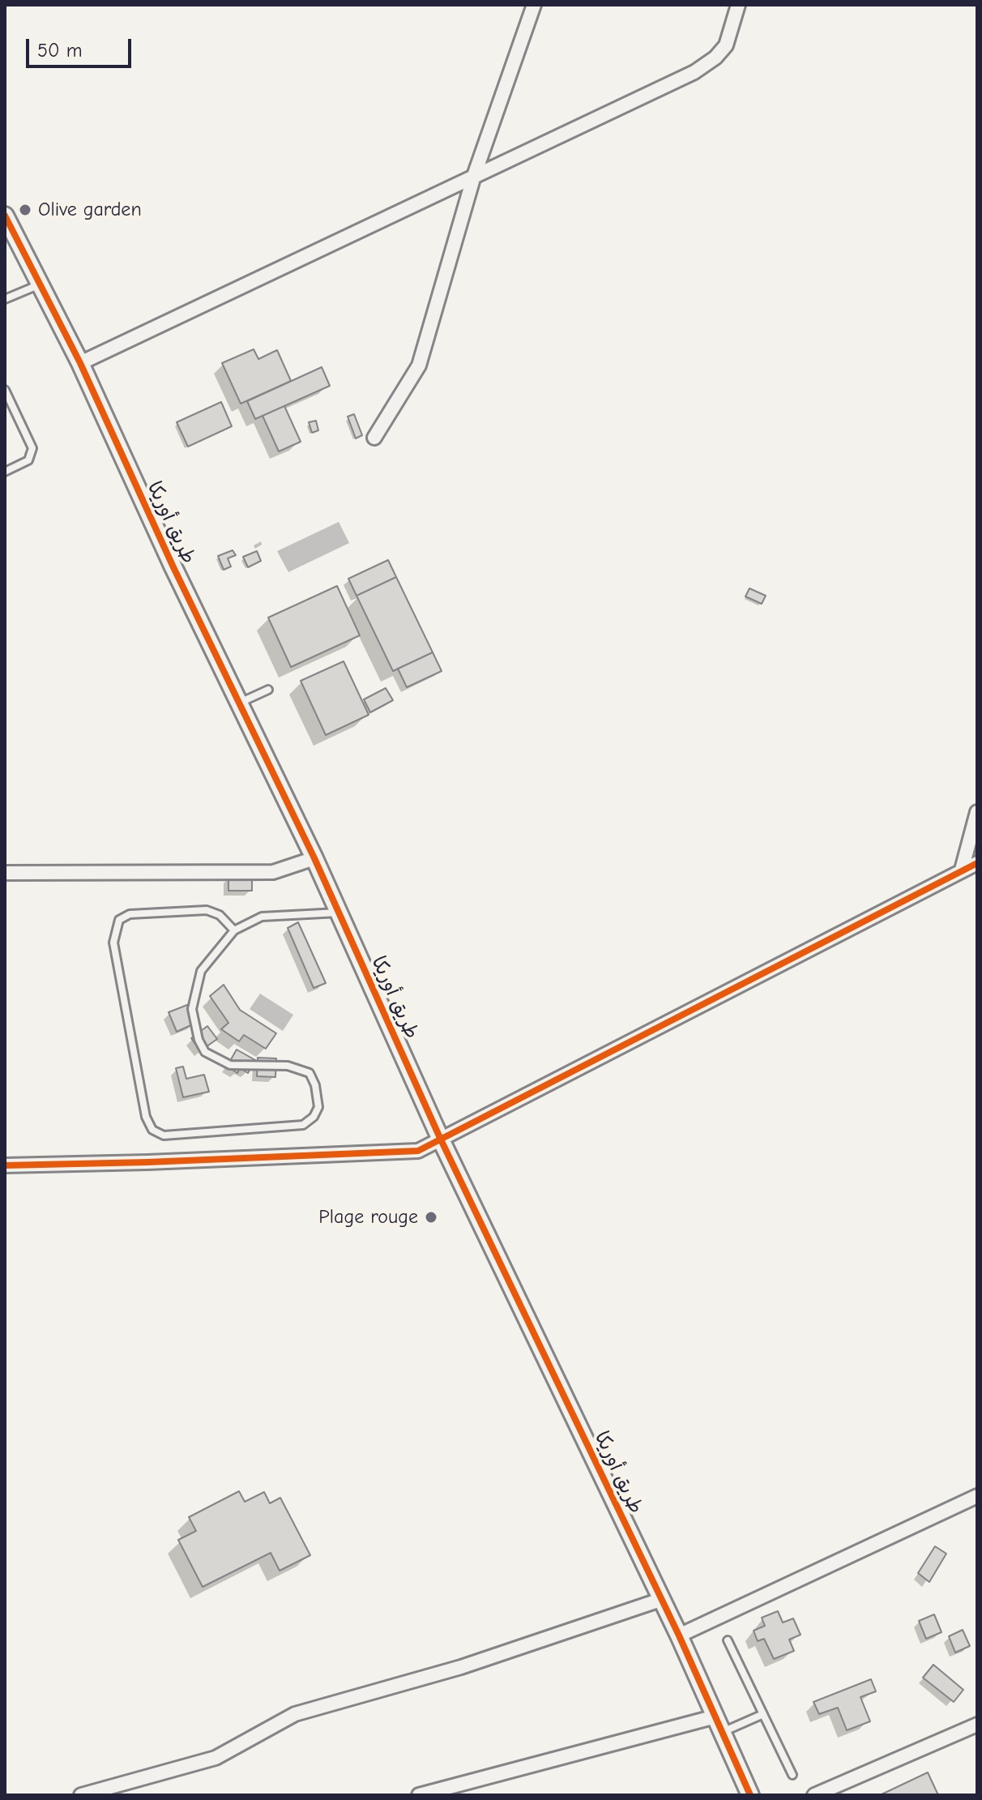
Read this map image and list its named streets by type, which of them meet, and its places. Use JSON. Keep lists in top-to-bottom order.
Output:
{
  "streets": {
    "street": ["طريق أوريكا"]
  },
  "places": ["Olive garden", "Plage rouge"],
  "scale_bar": "50 m"
}
